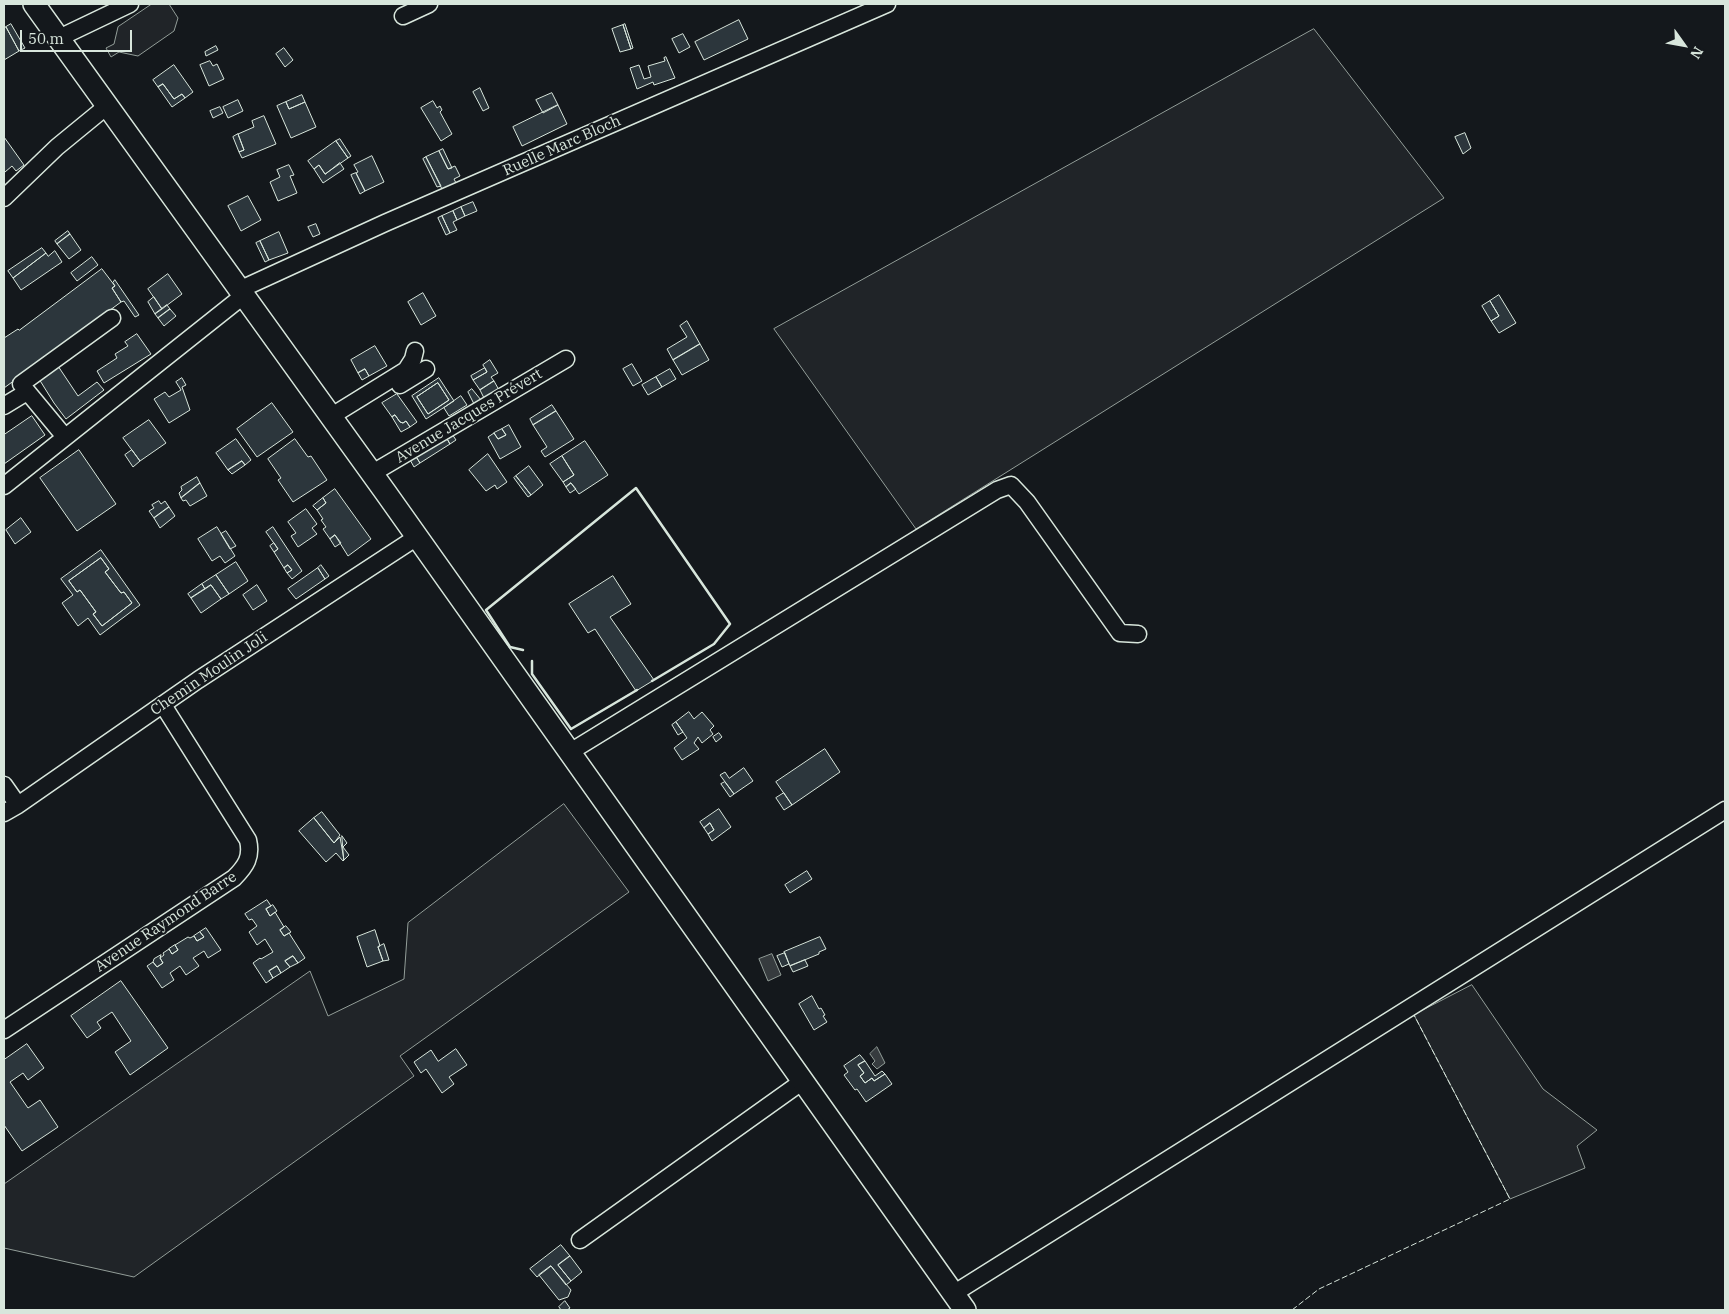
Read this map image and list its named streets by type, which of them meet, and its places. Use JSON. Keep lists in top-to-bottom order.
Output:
{
  "streets": {
    "street": [
      "Ruelle Marc Bloch",
      "Avenue Jacques Prévert",
      "Chemin Moulin Joli",
      "Avenue Raymond Barre"
    ]
  },
  "crossings": [
    ["Chemin Moulin Joli", "Avenue Raymond Barre"]
  ],
  "scale_bar": "50 m",
  "north": "bottom right"
}
